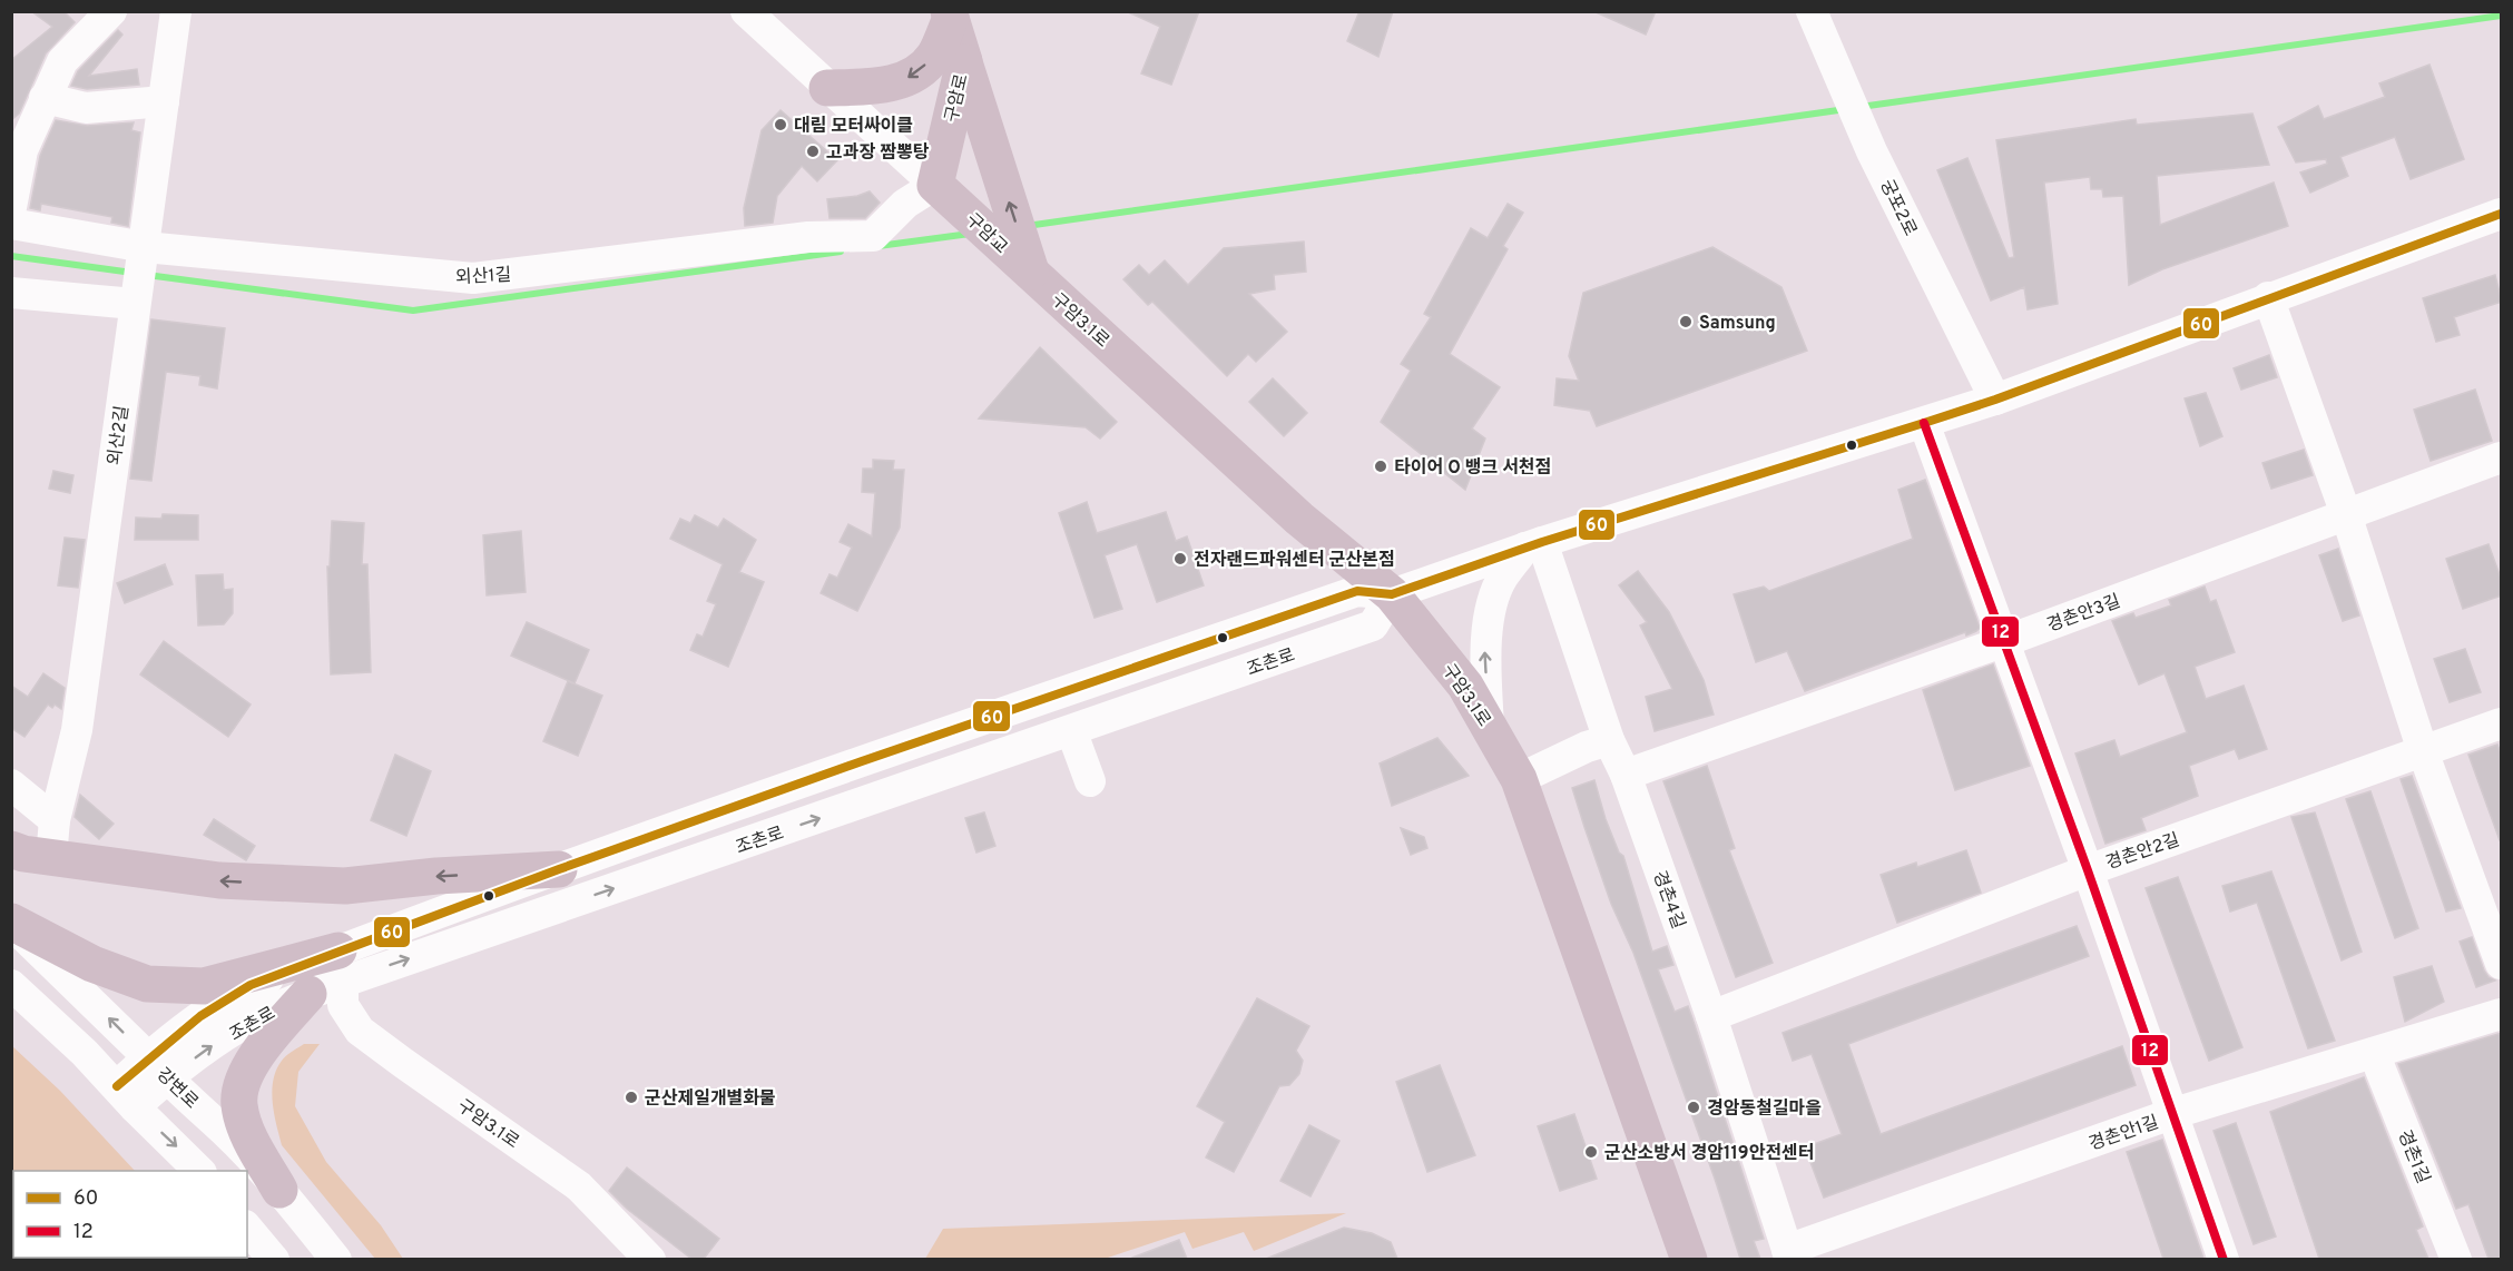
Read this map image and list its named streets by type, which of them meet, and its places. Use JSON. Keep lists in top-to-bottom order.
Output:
{
  "streets": {
    "main road": ["구암로", "구암교", "구암3.1로"],
    "street": [
      "궁포2로",
      "외산1길",
      "외산2길",
      "경촌안3길",
      "조촌로",
      "경촌안2길",
      "경촌4길",
      "강변로",
      "경촌안1길",
      "경촌1길"
    ]
  },
  "crossings": [
    ["구암로", "구암교"],
    ["구암로", "외산1길"],
    ["궁포2로", "조촌로"],
    ["구암교", "외산1길"],
    ["구암교", "구암3.1로"],
    ["외산1길", "외산2길"],
    ["구암3.1로", "조촌로"],
    ["경촌안3길", "경촌4길"],
    ["조촌로", "경촌4길"],
    ["조촌로", "강변로"],
    ["경촌안2길", "경촌4길"],
    ["경촌4길", "경촌안1길"],
    ["경촌안1길", "경촌1길"]
  ],
  "places": [
    "대림 모터싸이클",
    "고과장 짬뽕탕",
    "Samsung",
    "타이어 O 뱅크 서천점",
    "전자랜드파워센터 군산본점",
    "군산제일개별화물",
    "경암동철길마을",
    "군산소방서 경암119안전센터"
  ],
  "lines": ["transit line 60", "transit line 12"],
  "legend": ["60", "12"]
}
